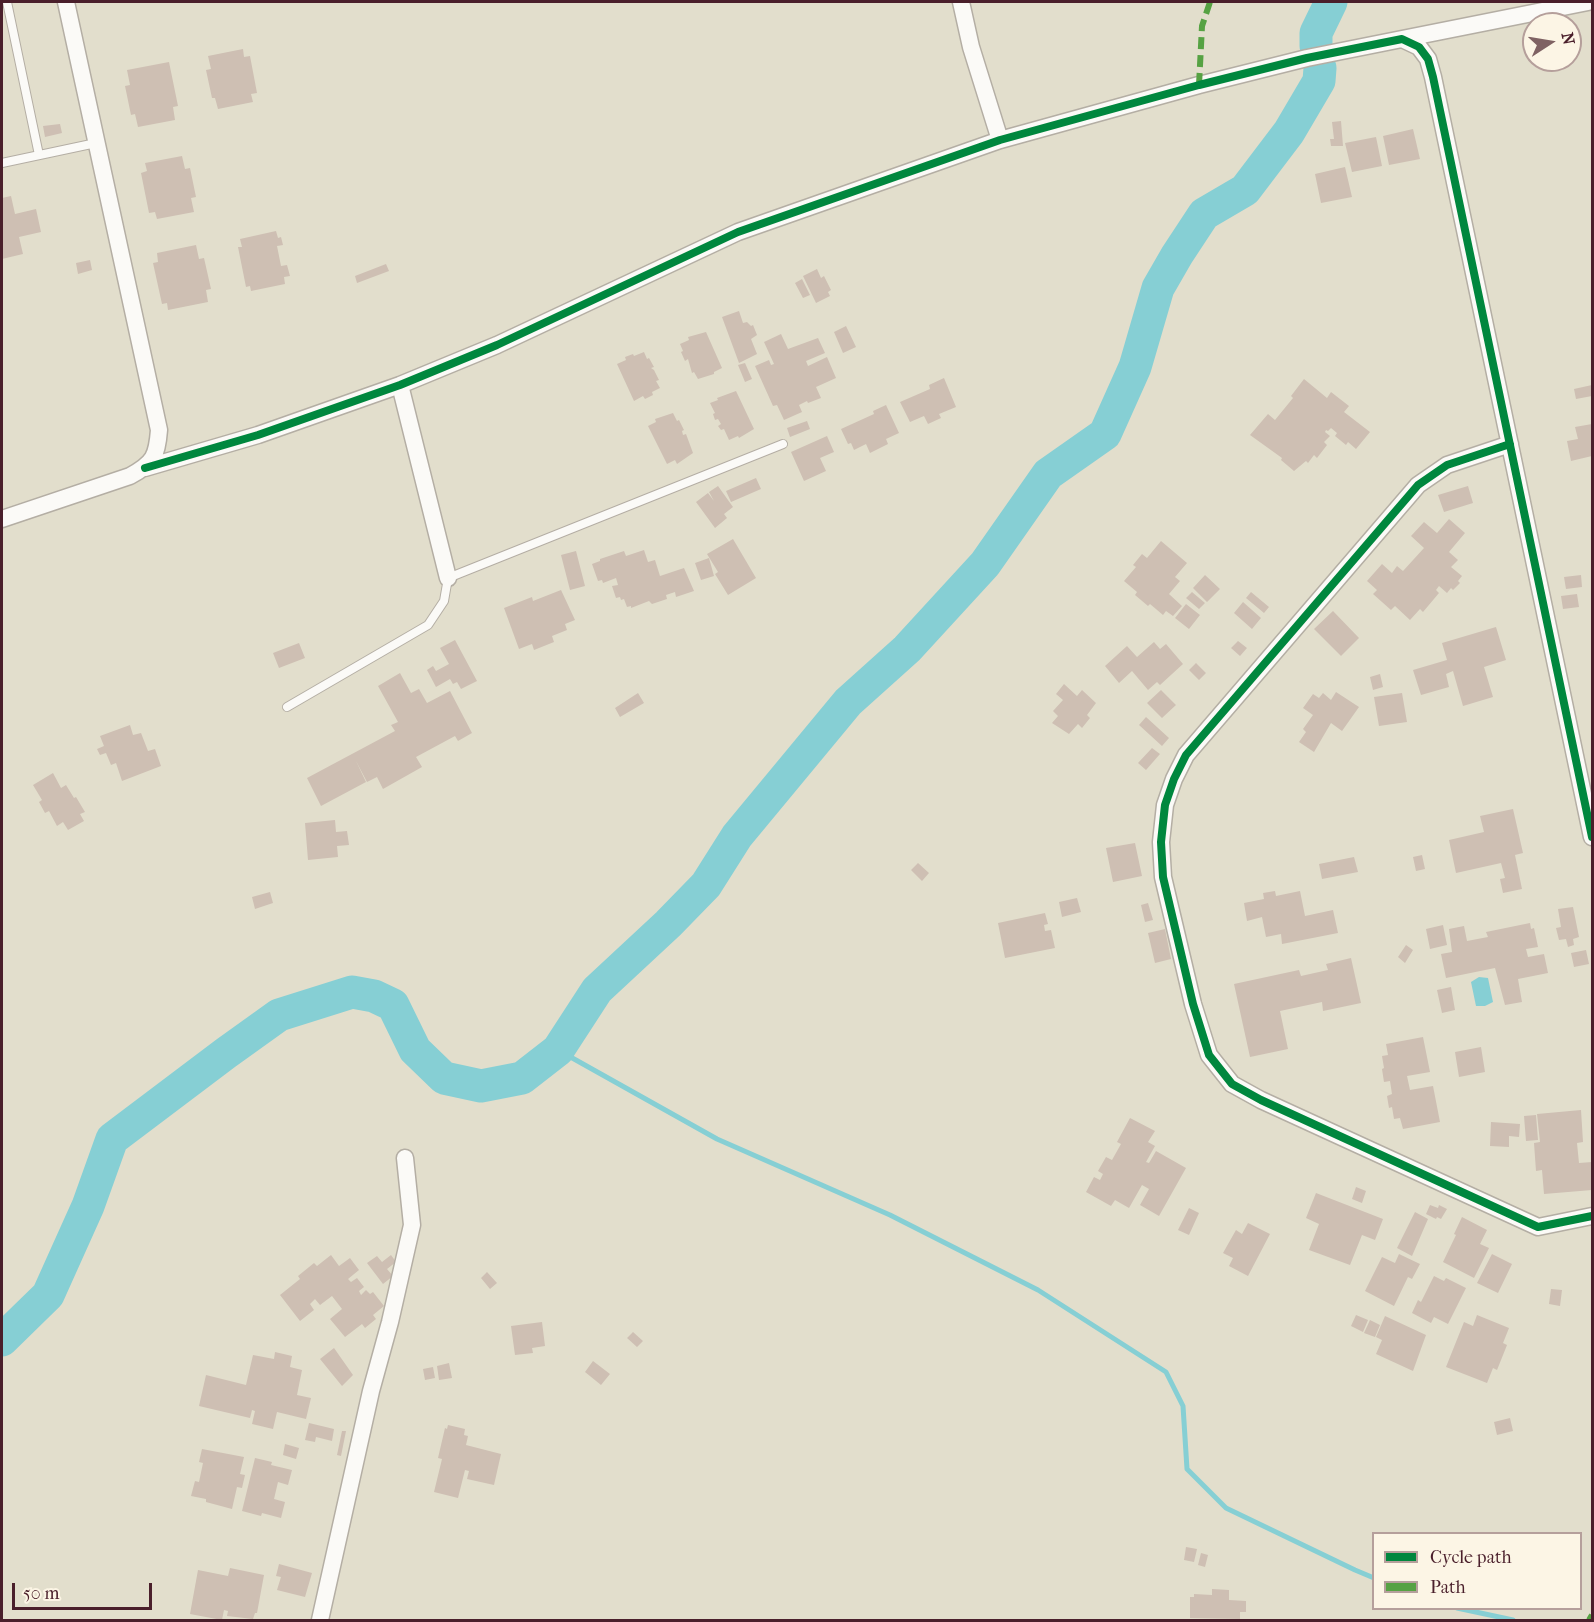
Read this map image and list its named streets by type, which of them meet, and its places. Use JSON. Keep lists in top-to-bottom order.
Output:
{
  "legend": ["Cycle path", "Path"],
  "scale_bar": "50 m",
  "north": "right"
}
